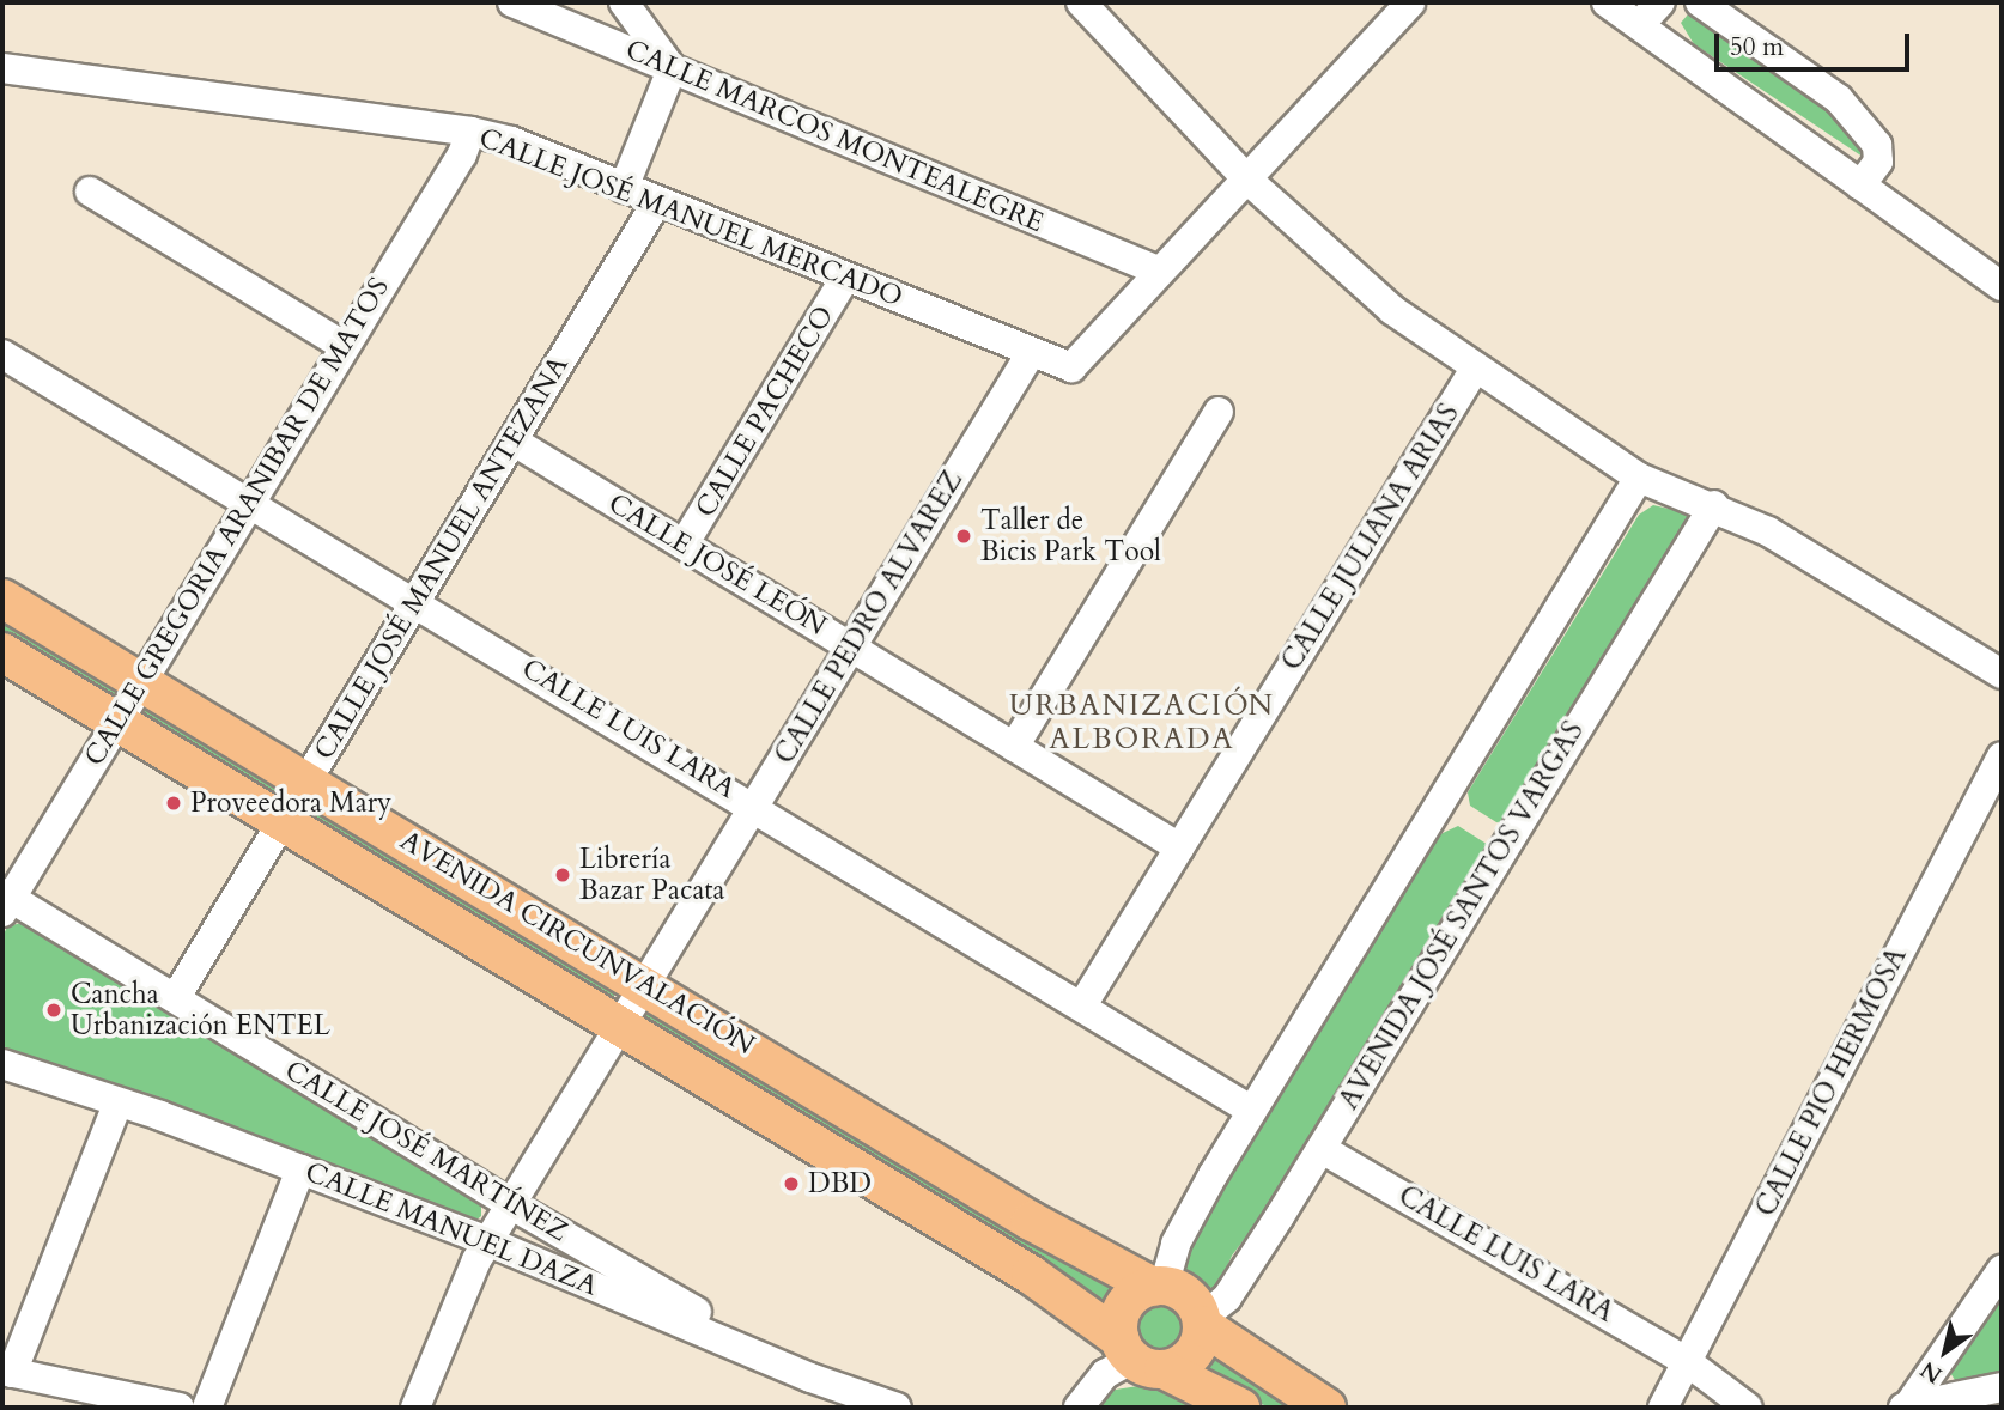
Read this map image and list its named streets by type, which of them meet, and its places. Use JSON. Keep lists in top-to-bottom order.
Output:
{
  "streets": {
    "main road": ["AVENIDA CIRCUNVALACIÓN"],
    "street": [
      "CALLE MARCOS MONTEALEGRE",
      "CALLE JOSÉ MANUEL MERCADO",
      "CALLE PACHECO",
      "CALLE GREGORIA ARANIBAR DE MATOS",
      "CALLE JULIANA ARIAS",
      "CALLE JOSÉ MANUEL ANTEZANA",
      "CALLE JOSÉ LEÓN",
      "CALLE PEDRO ALVAREZ",
      "CALLE LUIS LARA",
      "AVENIDA JOSÉ SANTOS VARGAS",
      "CALLE PIO HERMOSA",
      "CALLE JOSÉ MARTÍNEZ",
      "CALLE MANUEL DAZA"
    ]
  },
  "crossings": [
    ["CALLE MARCOS MONTEALEGRE", "CALLE JOSÉ MANUEL MERCADO"],
    ["CALLE JOSÉ MANUEL MERCADO", "CALLE PACHECO"],
    ["CALLE JOSÉ MANUEL MERCADO", "CALLE GREGORIA ARANIBAR DE MATOS"],
    ["CALLE JOSÉ MANUEL MERCADO", "CALLE JOSÉ MANUEL ANTEZANA"],
    ["CALLE JOSÉ MANUEL MERCADO", "CALLE PEDRO ALVAREZ"],
    ["CALLE PACHECO", "CALLE JOSÉ LEÓN"],
    ["CALLE GREGORIA ARANIBAR DE MATOS", "CALLE LUIS LARA"],
    ["CALLE GREGORIA ARANIBAR DE MATOS", "AVENIDA CIRCUNVALACIÓN"],
    ["CALLE GREGORIA ARANIBAR DE MATOS", "CALLE JOSÉ MARTÍNEZ"],
    ["CALLE JULIANA ARIAS", "CALLE JOSÉ LEÓN"],
    ["CALLE JULIANA ARIAS", "CALLE LUIS LARA"],
    ["CALLE JOSÉ MANUEL ANTEZANA", "CALLE JOSÉ LEÓN"],
    ["CALLE JOSÉ MANUEL ANTEZANA", "CALLE LUIS LARA"],
    ["CALLE JOSÉ MANUEL ANTEZANA", "AVENIDA CIRCUNVALACIÓN"],
    ["CALLE JOSÉ MANUEL ANTEZANA", "CALLE JOSÉ MARTÍNEZ"],
    ["CALLE JOSÉ LEÓN", "CALLE PEDRO ALVAREZ"],
    ["CALLE PEDRO ALVAREZ", "CALLE LUIS LARA"],
    ["CALLE PEDRO ALVAREZ", "AVENIDA CIRCUNVALACIÓN"],
    ["CALLE PEDRO ALVAREZ", "CALLE JOSÉ MARTÍNEZ"],
    ["CALLE PEDRO ALVAREZ", "CALLE MANUEL DAZA"],
    ["CALLE LUIS LARA", "AVENIDA JOSÉ SANTOS VARGAS"],
    ["CALLE LUIS LARA", "CALLE PIO HERMOSA"],
    ["AVENIDA JOSÉ SANTOS VARGAS", "AVENIDA CIRCUNVALACIÓN"],
    ["CALLE JOSÉ MARTÍNEZ", "CALLE MANUEL DAZA"]
  ],
  "districts": ["URBANIZACIÓN ALBORADA"],
  "places": [
    "Taller de Bicis Park Tool",
    "Proveedora Mary",
    "Librería Bazar Pacata",
    "Cancha Urbanización ENTEL",
    "DBD"
  ],
  "scale_bar": "50 m",
  "north": "bottom left"
}
